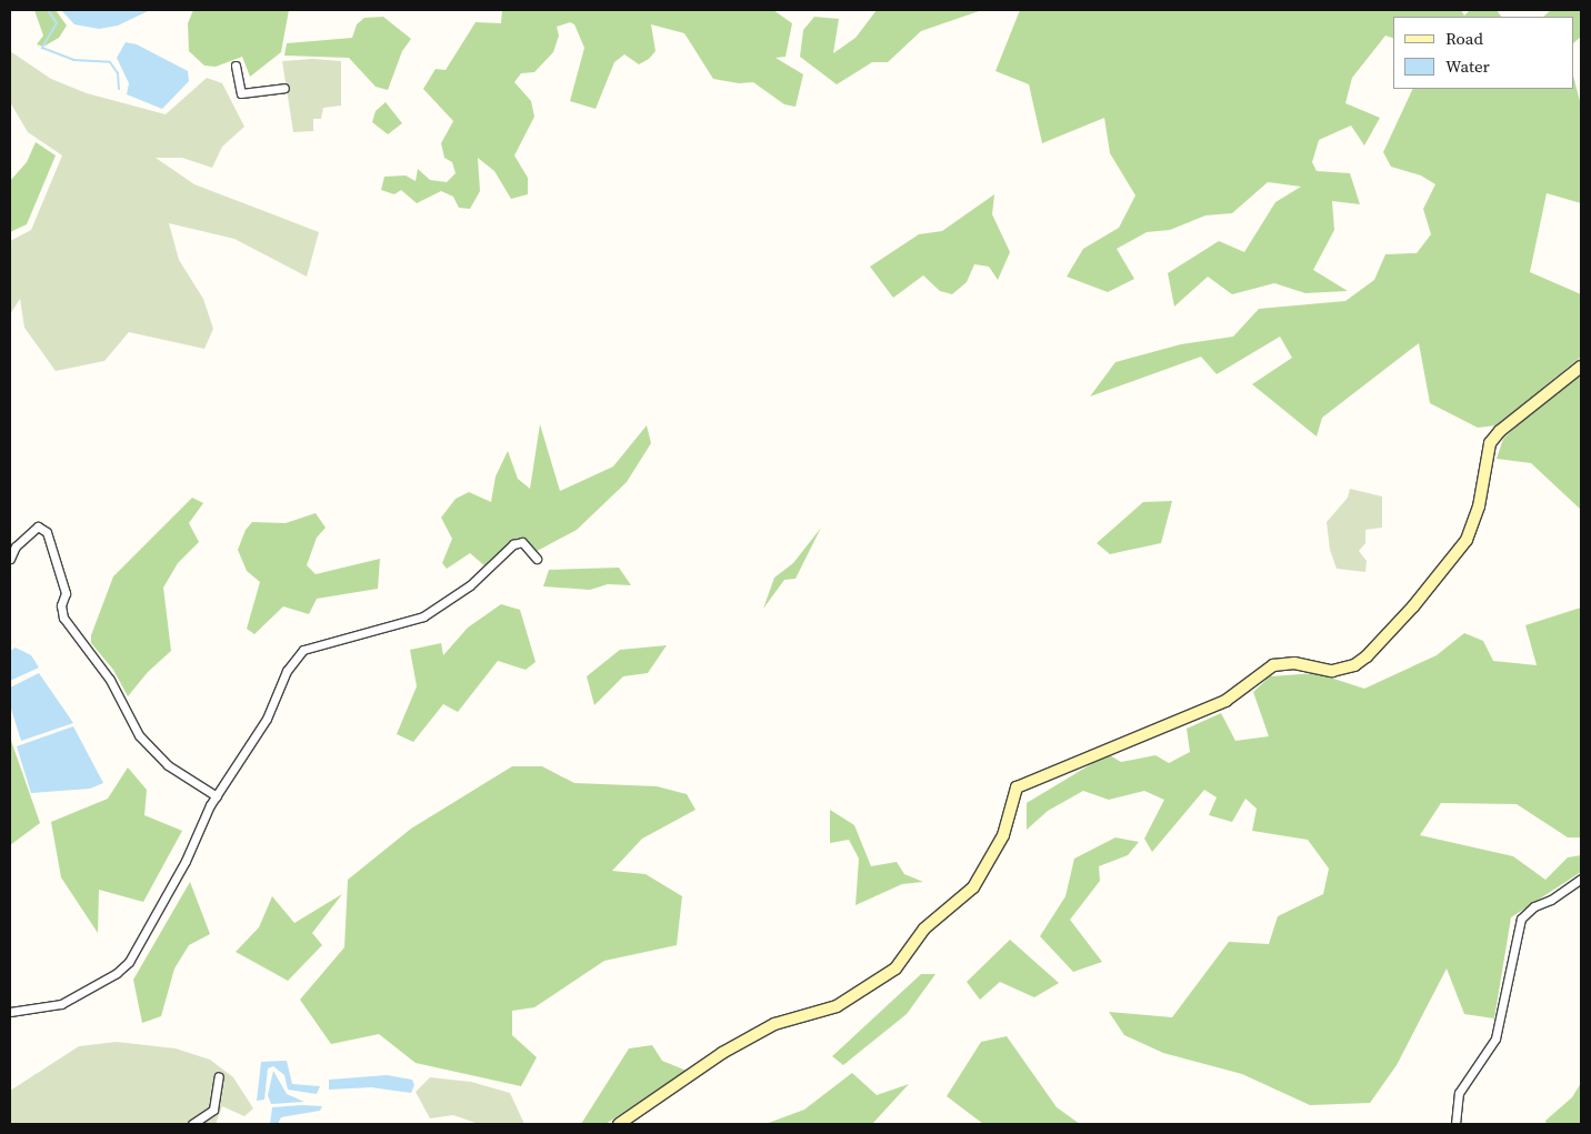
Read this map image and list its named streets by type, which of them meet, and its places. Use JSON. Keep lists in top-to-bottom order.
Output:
{
  "legend": ["Road", "Water"]
}
